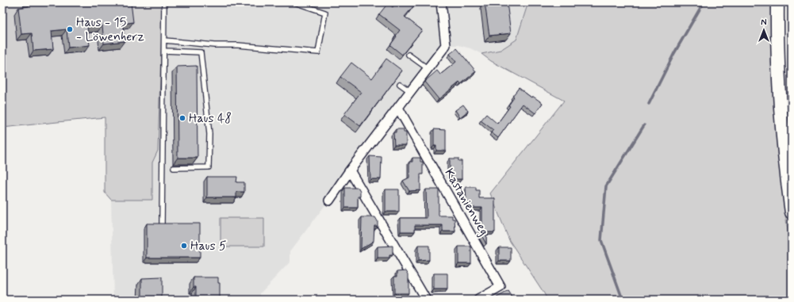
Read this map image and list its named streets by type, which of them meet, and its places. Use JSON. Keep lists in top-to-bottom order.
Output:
{
  "streets": {
    "street": ["Kastanienweg"]
  },
  "places": ["Haus - 15 - Löwenherz", "Haus 48", "Haus 5"],
  "north": "top"
}
